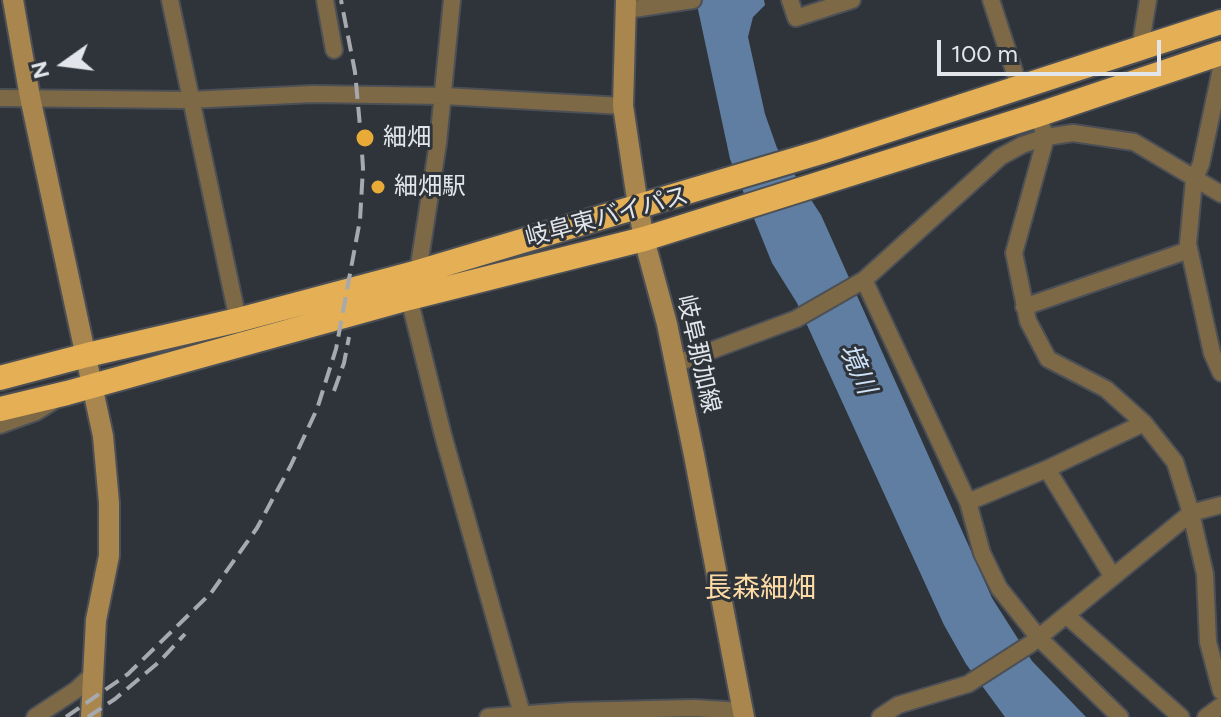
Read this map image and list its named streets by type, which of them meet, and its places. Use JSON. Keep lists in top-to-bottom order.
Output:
{
  "streets": {
    "highway": ["岐阜東バイパス"],
    "street": ["岐阜那加線"]
  },
  "crossings": [
    ["岐阜東バイパス", "岐阜那加線"]
  ],
  "districts": ["長森細畑"],
  "water": ["境川"],
  "places": ["細畑", "細畑駅"],
  "scale_bar": "100 m",
  "north": "left"
}
